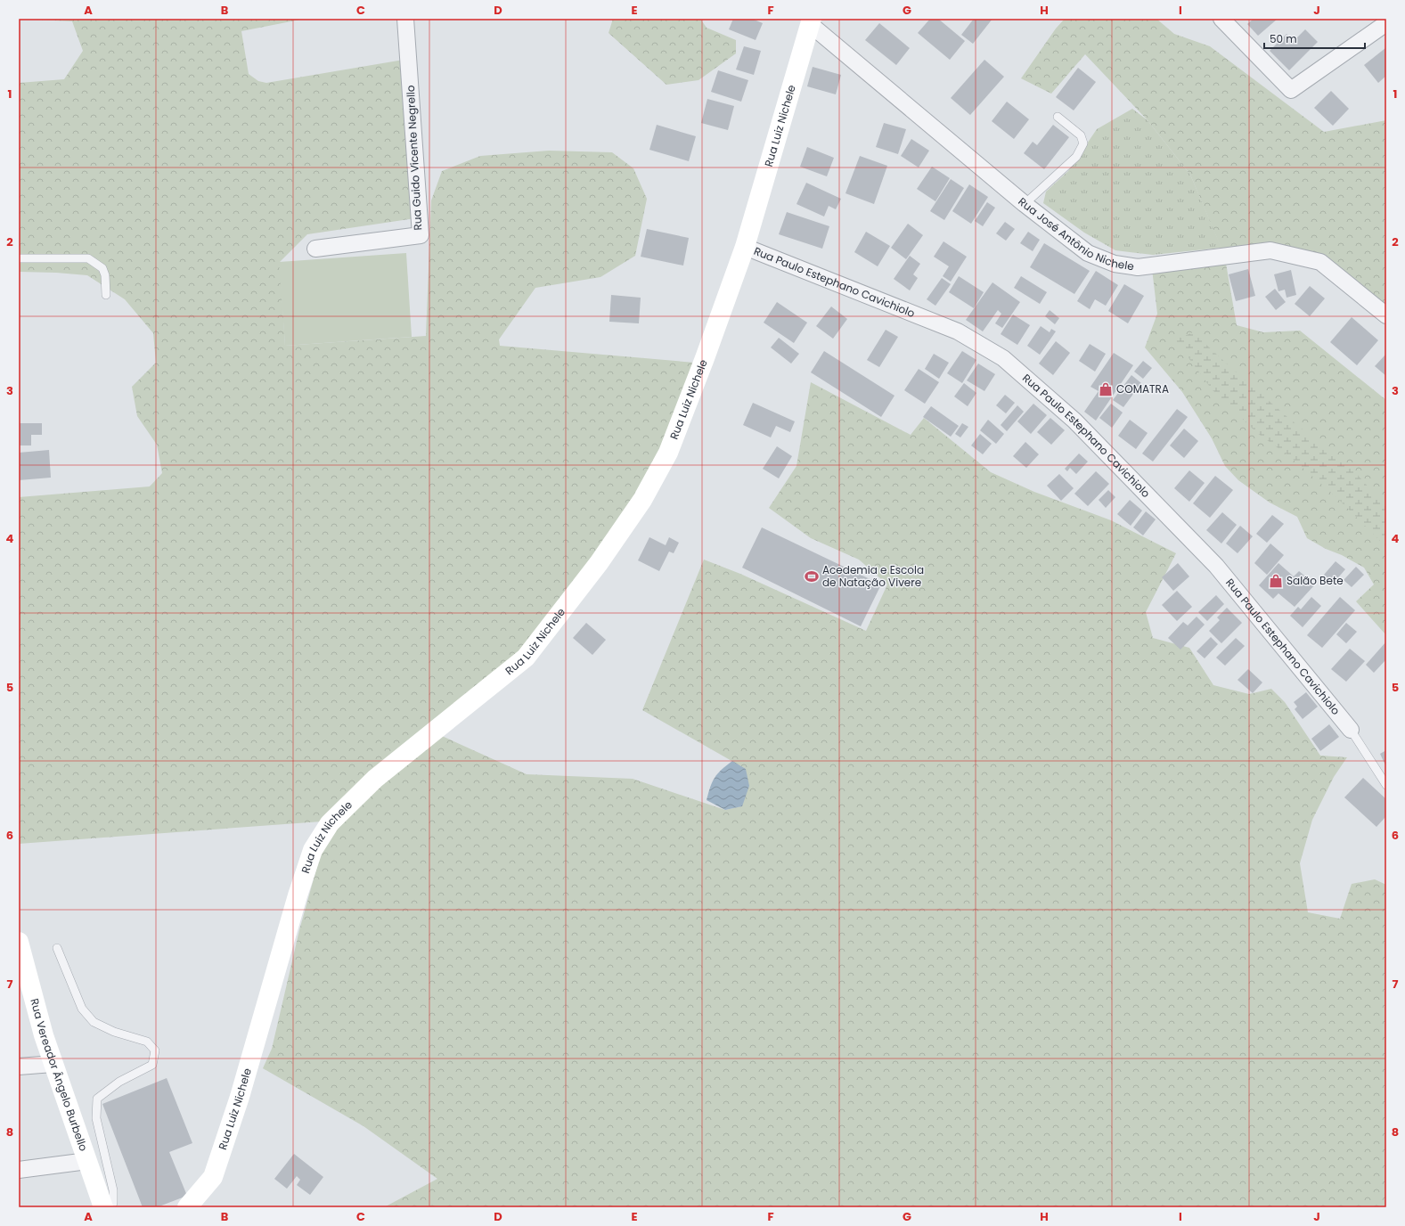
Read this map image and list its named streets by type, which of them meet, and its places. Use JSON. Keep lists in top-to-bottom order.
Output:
{
  "streets": {
    "street": [
      "Rua Luiz Nichele",
      "Rua Guido Vicente Negrello",
      "Rua José Antônio Nichele",
      "Rua Paulo Estephano Cavichiolo",
      "Rua Vereador Ângelo Burbello"
    ]
  },
  "crossings": [
    ["Rua Luiz Nichele", "Rua José Antônio Nichele"],
    ["Rua Luiz Nichele", "Rua Paulo Estephano Cavichiolo"]
  ],
  "places": {
    "shop": ["COMATRA", "Salão Bete"],
    "sports": ["Acedemia e Escola de Natação Vivere"]
  },
  "scale_bar": "50 m",
  "grid": {
    "columns": [
      "A",
      "B",
      "C",
      "D",
      "E",
      "F",
      "G",
      "H",
      "I",
      "J"
    ],
    "rows": [
      "1",
      "2",
      "3",
      "4",
      "5",
      "6",
      "7",
      "8"
    ]
  }
}
